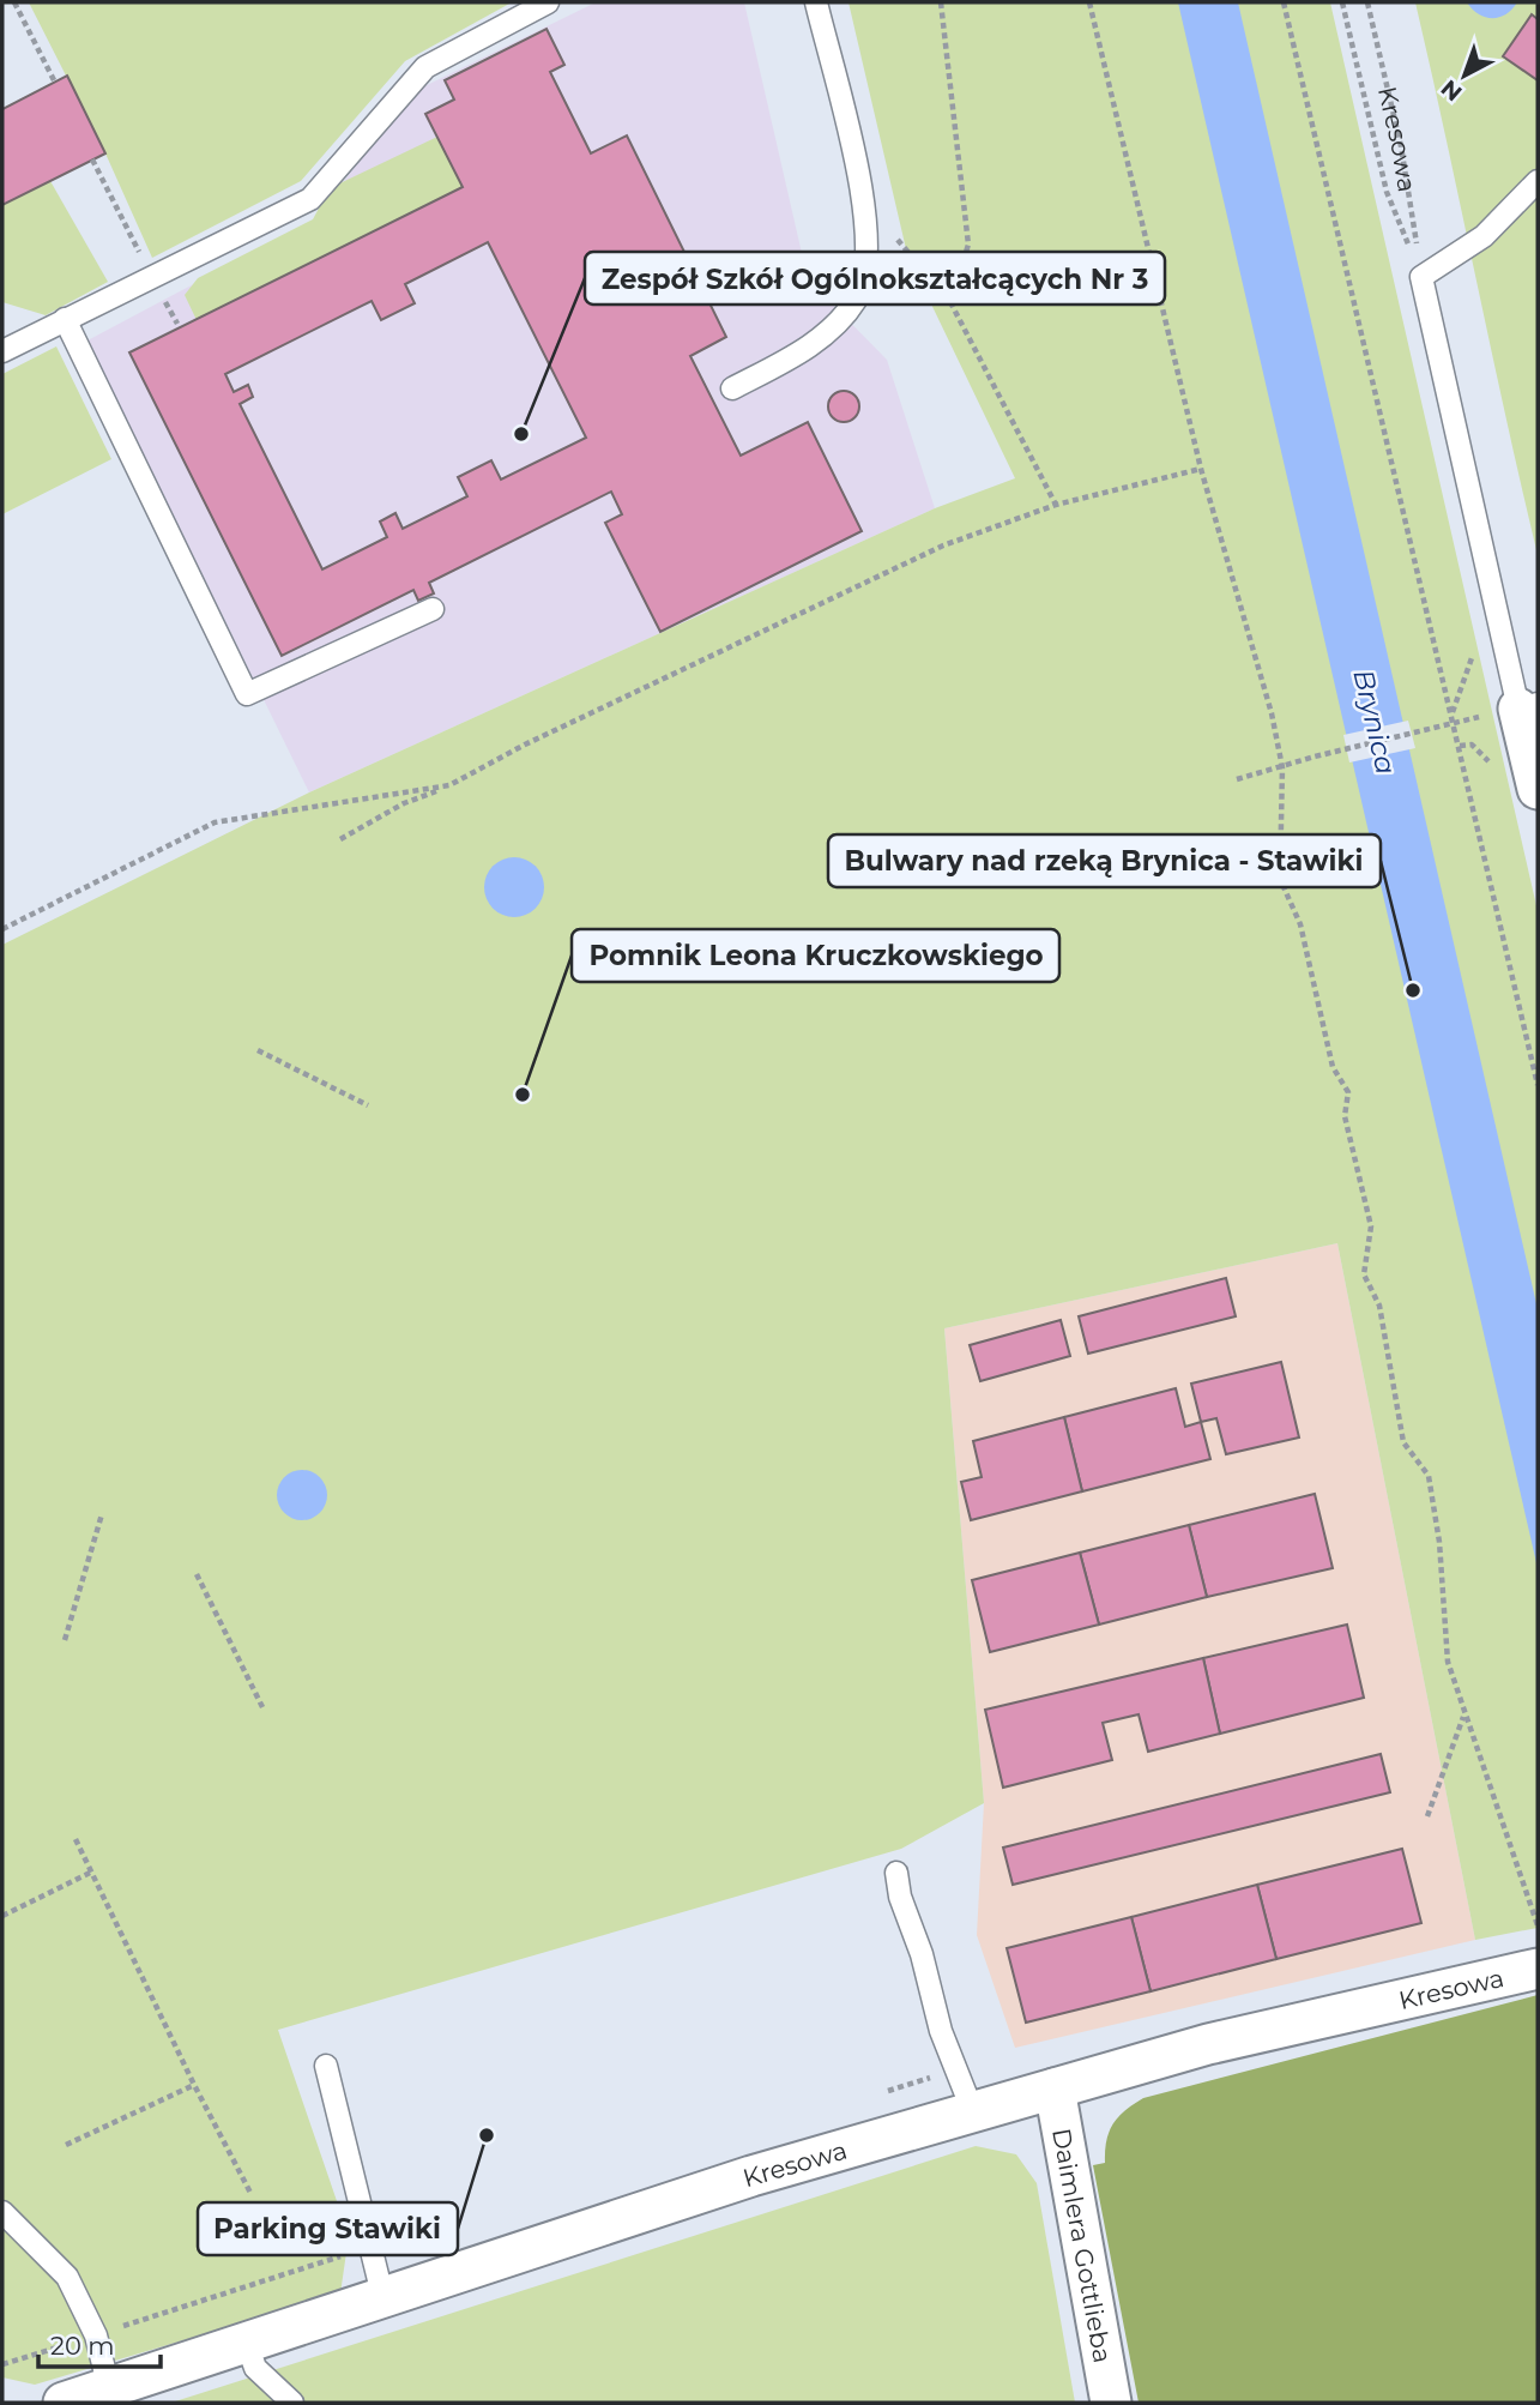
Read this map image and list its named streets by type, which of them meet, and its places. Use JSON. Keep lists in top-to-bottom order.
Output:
{
  "streets": {
    "street": ["Kresowa", "Daimlera Gottlieba"]
  },
  "crossings": [
    ["Kresowa", "Daimlera Gottlieba"]
  ],
  "water": ["Brynica"],
  "places": [
    "Zespół Szkół Ogólnokształcących Nr 3",
    "Bulwary nad rzeką Brynica - Stawiki",
    "Pomnik Leona Kruczkowskiego",
    "Parking Stawiki"
  ],
  "scale_bar": "20 m",
  "north": "bottom left"
}
